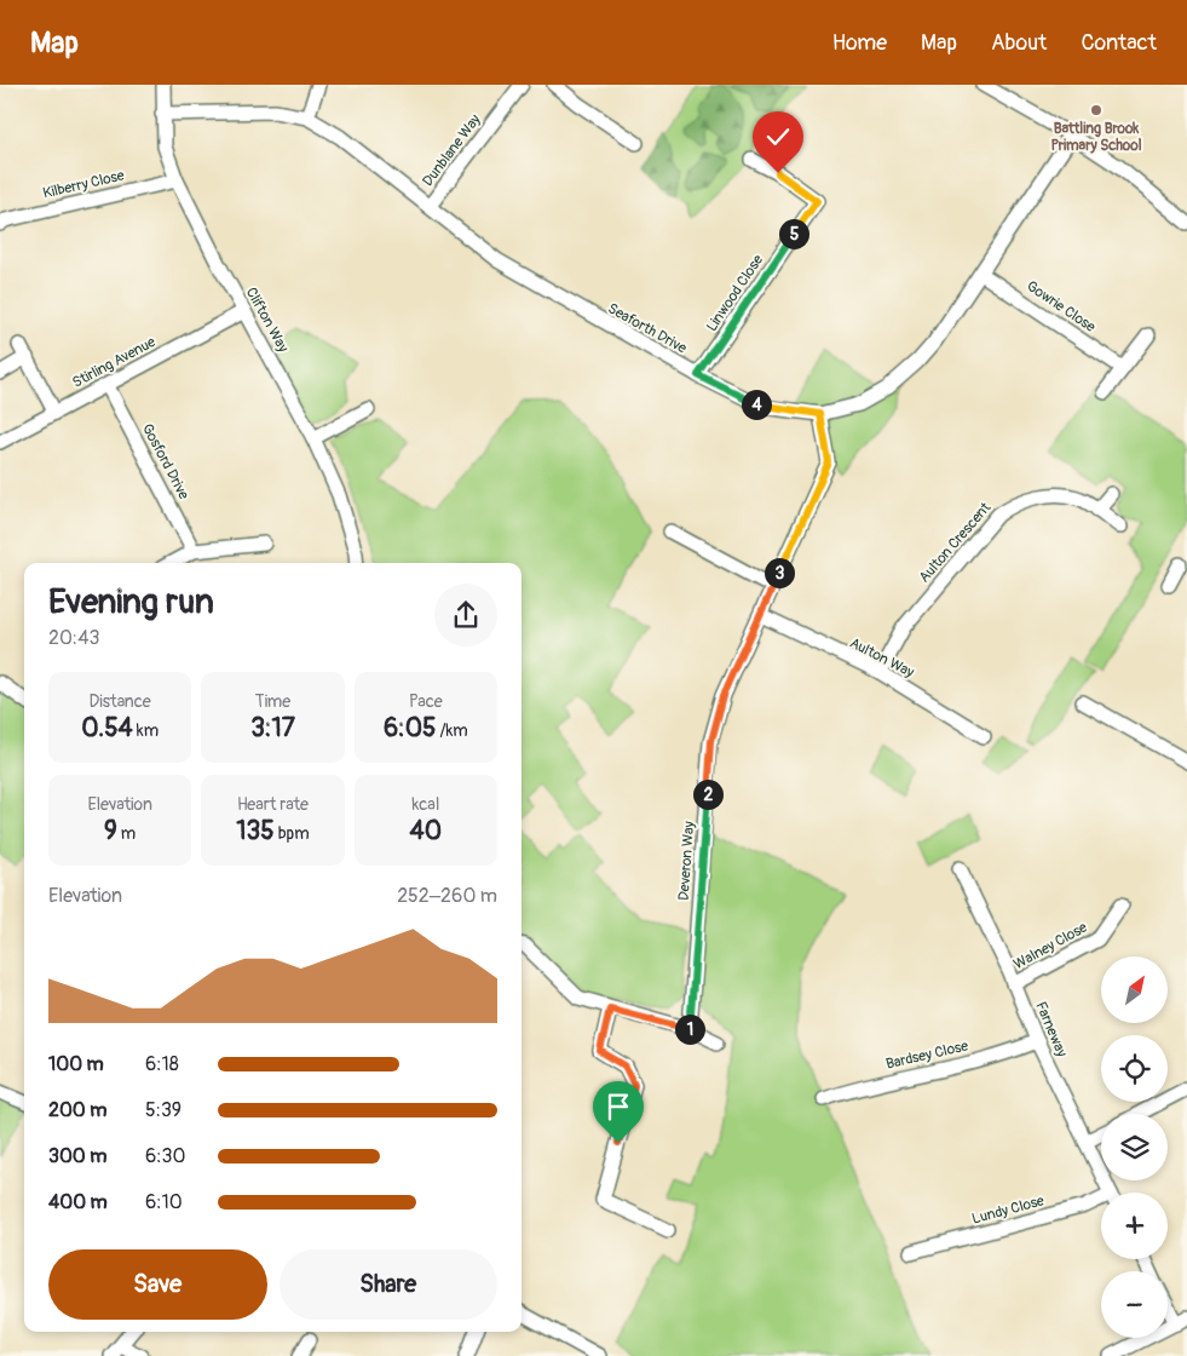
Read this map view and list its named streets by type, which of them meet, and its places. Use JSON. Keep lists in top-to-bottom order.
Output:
{
  "streets": {
    "street": [
      "Dunblane Way",
      "Kilberry Close",
      "Linwood Close",
      "Gowrie Close",
      "Clifton Way",
      "Seaforth Drive",
      "Stirling Avenue",
      "Gosford Drive",
      "Aulton Crescent",
      "Aulton Way",
      "Deveron Way",
      "Walney Close",
      "Farneway",
      "Bardsey Close",
      "Lundy Close"
    ]
  },
  "crossings": [
    ["Dunblane Way", "Seaforth Drive"],
    ["Kilberry Close", "Clifton Way"],
    ["Linwood Close", "Seaforth Drive"],
    ["Gowrie Close", "Seaforth Drive"],
    ["Clifton Way", "Seaforth Drive"],
    ["Clifton Way", "Stirling Avenue"],
    ["Seaforth Drive", "Deveron Way"],
    ["Stirling Avenue", "Gosford Drive"],
    ["Aulton Crescent", "Aulton Way"],
    ["Aulton Way", "Deveron Way"],
    ["Walney Close", "Farneway"],
    ["Farneway", "Bardsey Close"]
  ],
  "places": ["Battling Brook Primary School"],
  "north": "top right",
  "page": {
    "header": "Map",
    "nav": [
      "Home",
      "Map",
      "About",
      "Contact"
    ],
    "pins": [
      "5",
      "4",
      "3",
      "2",
      "1"
    ],
    "heading": ["Evening run", "20:43"],
    "stats": [
      ["Distance", "0.54 km"],
      ["Time", "3:17"],
      ["Pace", "6:05 /km"],
      ["Elevation", "9 m"],
      ["Heart rate", "135 bpm"],
      ["kcal", "40"]
    ],
    "chart": ["Elevation", "252–260 m"],
    "map_buttons": ["+", "−"],
    "list": [
      {
        "name": "100 m",
        "note": "6:18"
      },
      {
        "name": "200 m",
        "note": "5:39"
      },
      {
        "name": "300 m",
        "note": "6:30"
      },
      {
        "name": "400 m",
        "note": "6:10"
      }
    ],
    "buttons": ["Save", "Share"]
  }
}
